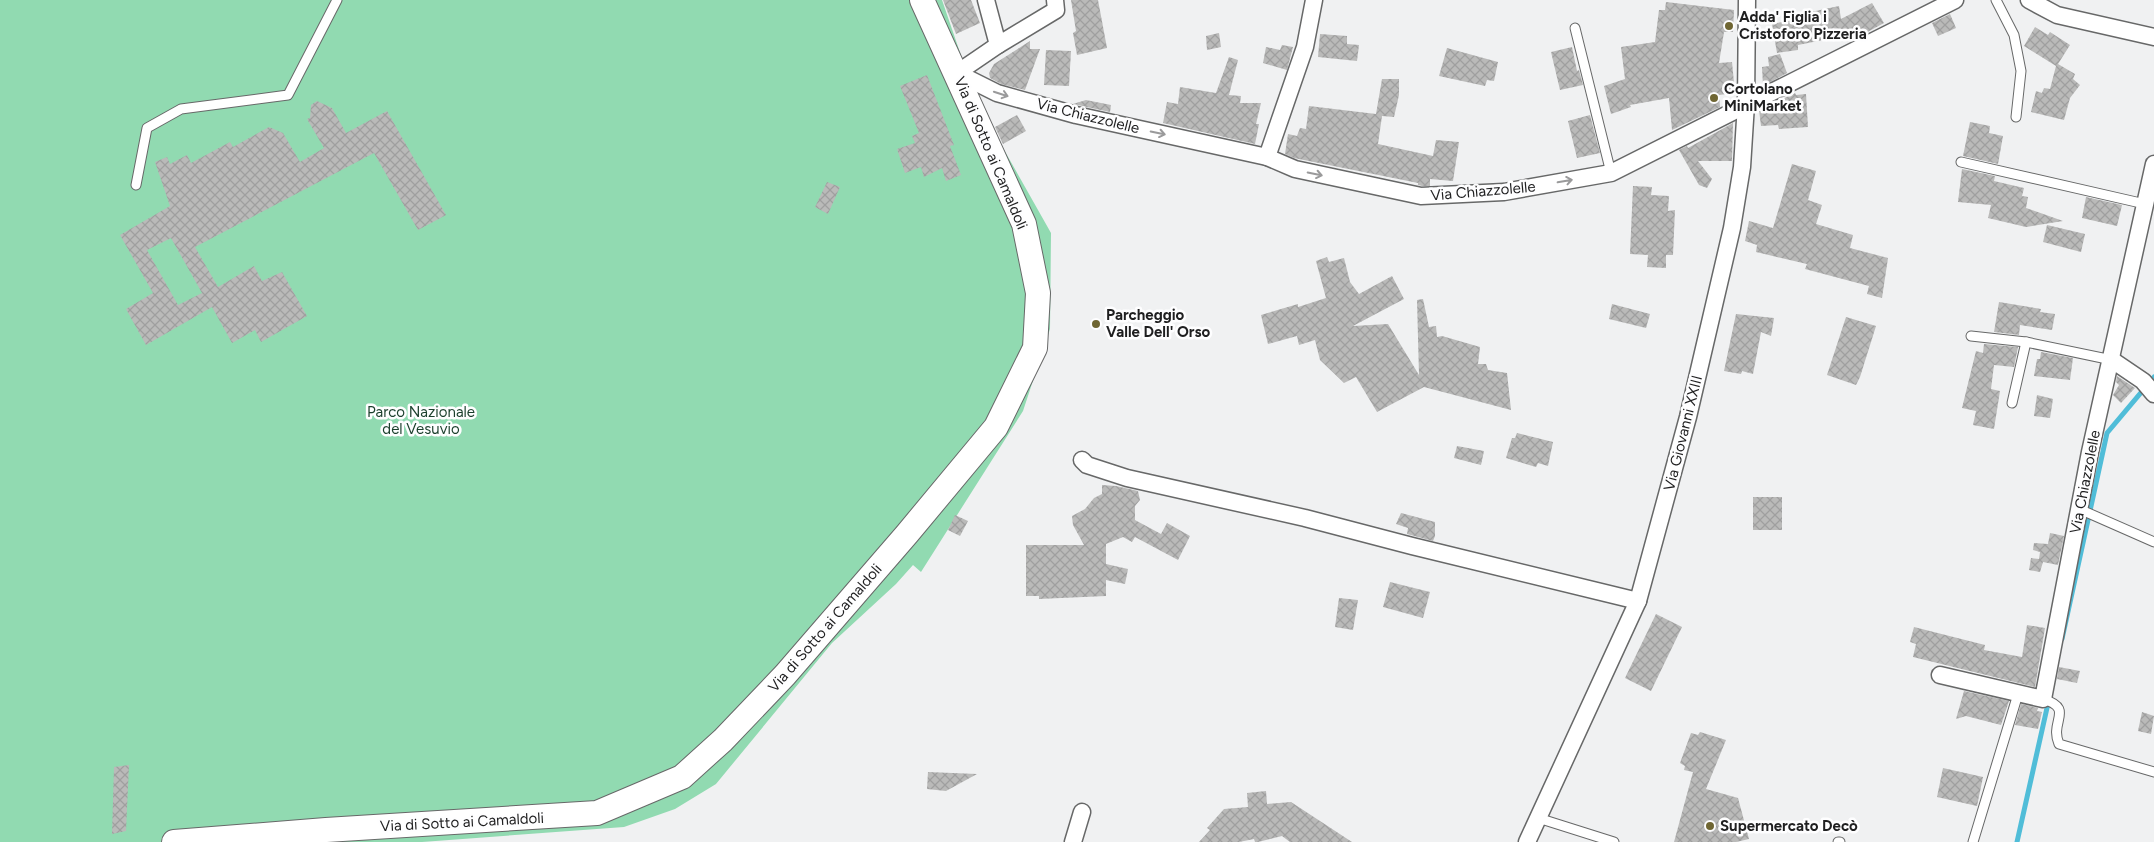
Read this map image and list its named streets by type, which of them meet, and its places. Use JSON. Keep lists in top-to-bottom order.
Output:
{
  "streets": {
    "street": ["Via Chiazzolelle", "Via di Sotto ai Camaldoli", "Via Giovanni XXIII"]
  },
  "crossings": [
    ["Via Chiazzolelle", "Via di Sotto ai Camaldoli"],
    ["Via Chiazzolelle", "Via Giovanni XXIII"]
  ],
  "one_way": ["Via Chiazzolelle"],
  "parks": ["Parco Nazionale del Vesuvio"],
  "places": [
    "Adda' Figlia i Cristoforo Pizzeria",
    "Cortolano MiniMarket",
    "Parcheggio Valle Dell' Orso",
    "Supermercato Decò"
  ]
}
